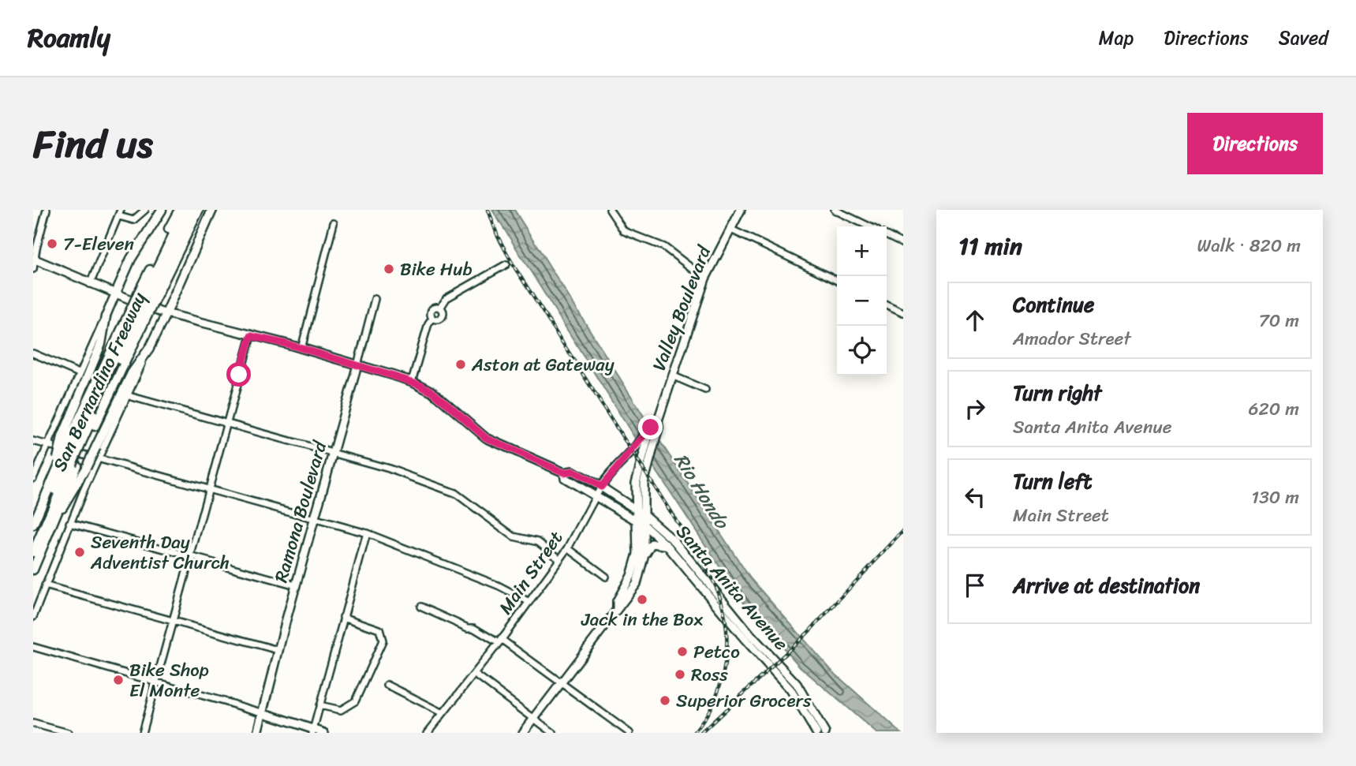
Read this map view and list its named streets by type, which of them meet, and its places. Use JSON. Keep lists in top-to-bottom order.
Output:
{
  "streets": {
    "highway": ["San Bernardino Freeway"],
    "main road": [
      "Valley Boulevard",
      "Ramona Boulevard",
      "Main Street",
      "Santa Anita Avenue"
    ]
  },
  "crossings": [
    ["Valley Boulevard", "Main Street"],
    ["Valley Boulevard", "Santa Anita Avenue"],
    ["Ramona Boulevard", "Santa Anita Avenue"],
    ["Main Street", "Santa Anita Avenue"]
  ],
  "water": ["Rio Hondo"],
  "places": [
    "7-Eleven",
    "Bike Hub",
    "Aston at Gateway",
    "Seventh Day Adventist Church",
    "Jack in the Box",
    "Petco",
    "Ross",
    "Bike Shop El Monte",
    "Superior Grocers"
  ],
  "page": {
    "header": "Roamly",
    "nav": ["Map", "Directions", "Saved"],
    "title": "Find us",
    "buttons": "Directions",
    "heading": ["11 min", "Walk · 820 m"],
    "map_buttons": ["+", "−"],
    "list": [
      ["Continue", "Amador Street", "70 m"],
      ["Turn right", "Santa Anita Avenue", "620 m"],
      ["Turn left", "Main Street", "130 m"],
      "Arrive at destination"
    ]
  }
}
